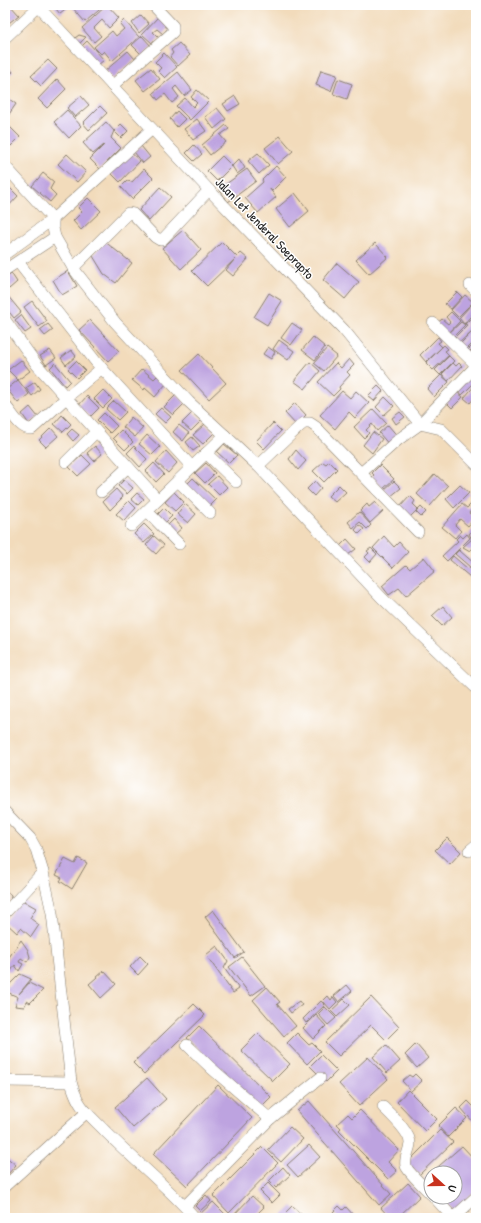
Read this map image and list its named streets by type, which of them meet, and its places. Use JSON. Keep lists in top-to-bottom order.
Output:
{
  "streets": {
    "street": ["Jalan Let Jenderal Soeprapto"]
  },
  "north": "right"
}
